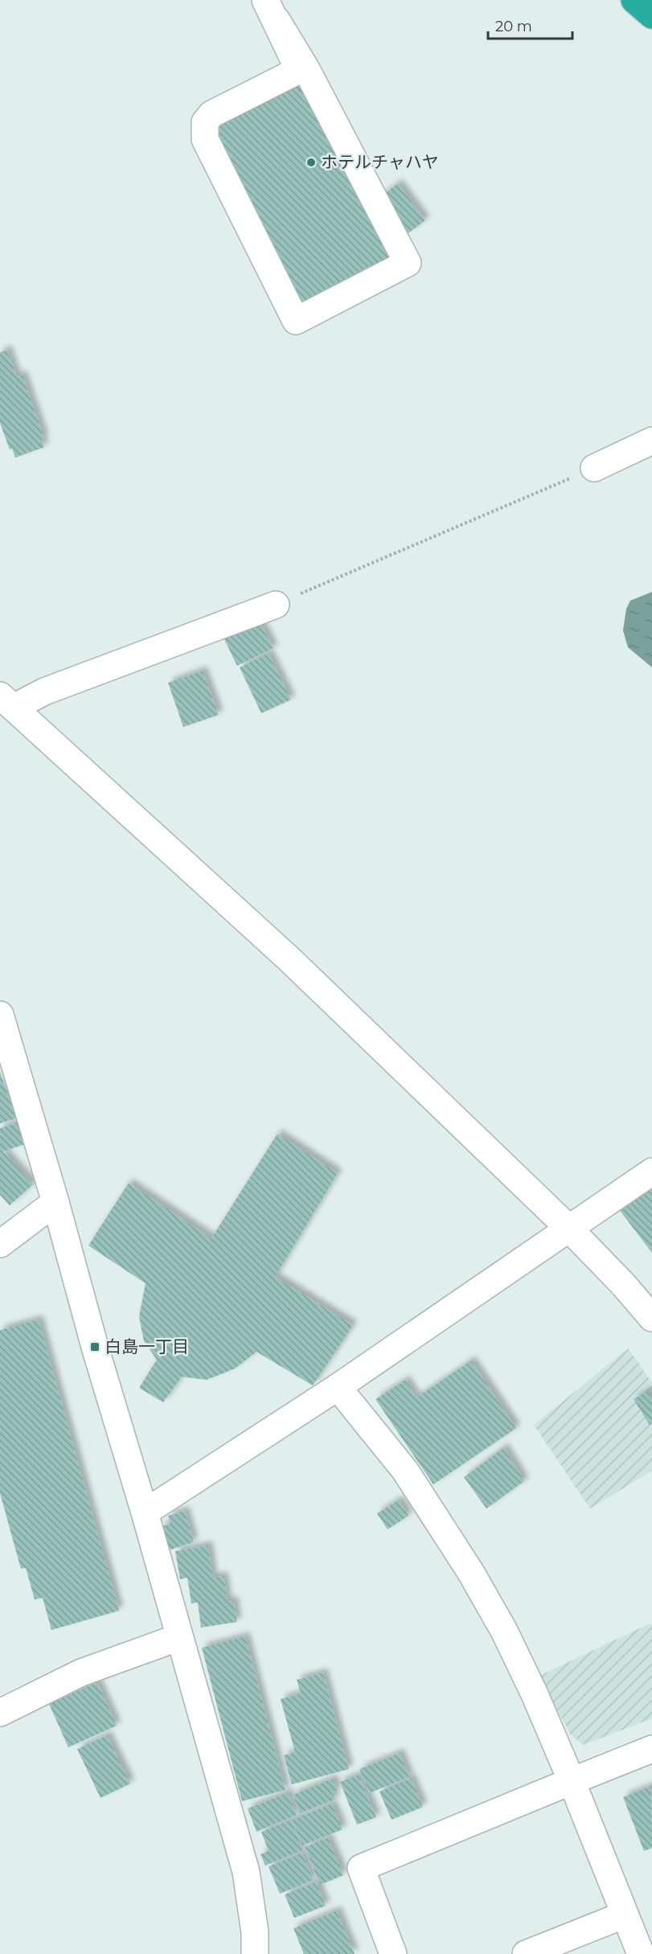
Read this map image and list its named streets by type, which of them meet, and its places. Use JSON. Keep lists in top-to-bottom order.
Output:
{
  "places": {
    "other": ["ホテルチャハヤ"],
    "transit": ["白島一丁目"]
  },
  "scale_bar": "20 m"
}
